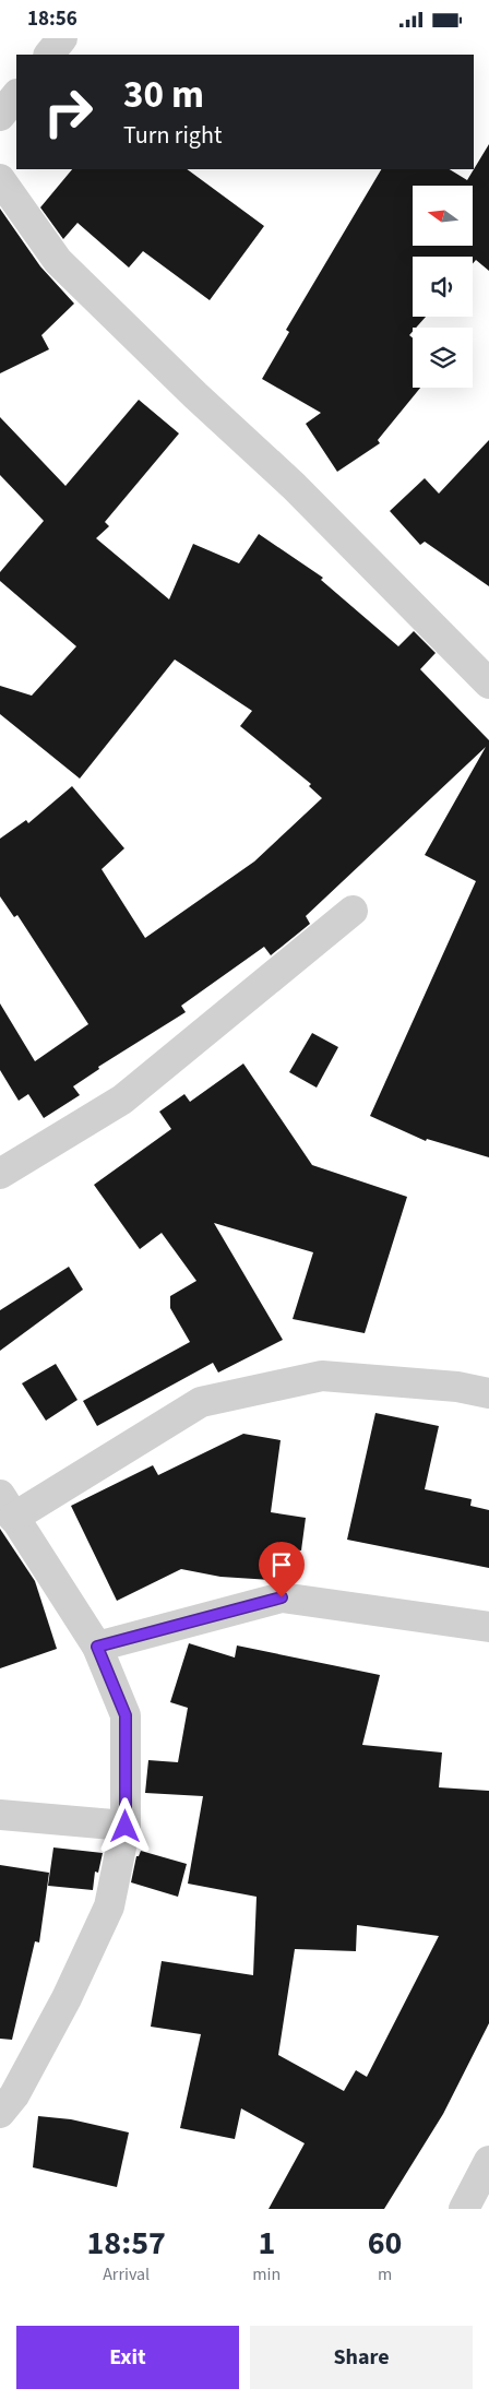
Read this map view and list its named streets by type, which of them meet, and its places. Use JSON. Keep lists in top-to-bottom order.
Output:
{
  "north": "left",
  "page": {
    "status": "18:56",
    "turn": ["30 m", "Turn right"],
    "eta": [
      "18:57",
      "Arrival",
      "1",
      "min",
      "60",
      "m"
    ],
    "buttons": ["Exit", "Share"]
  }
}
